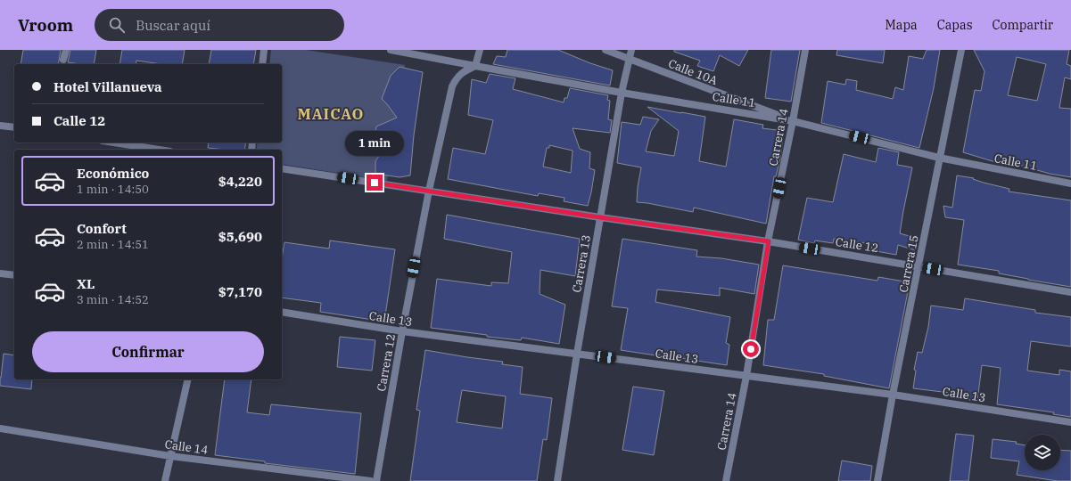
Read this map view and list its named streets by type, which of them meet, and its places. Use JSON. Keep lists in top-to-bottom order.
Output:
{
  "streets": {
    "street": [
      "Calle 10A",
      "Calle 11",
      "Carrera 14",
      "Calle 12",
      "Carrera 13",
      "Carrera 15",
      "Calle 13",
      "Carrera 12",
      "Calle 14"
    ]
  },
  "crossings": [
    ["Calle 10A", "Calle 11"],
    ["Calle 10A", "Carrera 14"],
    ["Calle 10A", "Carrera 13"],
    ["Calle 11", "Carrera 14"],
    ["Calle 11", "Carrera 13"],
    ["Calle 11", "Carrera 15"],
    ["Calle 11", "Carrera 12"],
    ["Carrera 14", "Calle 12"],
    ["Carrera 14", "Calle 13"],
    ["Calle 12", "Carrera 13"],
    ["Calle 12", "Carrera 15"],
    ["Calle 12", "Carrera 12"],
    ["Carrera 13", "Calle 13"],
    ["Carrera 15", "Calle 13"],
    ["Calle 13", "Carrera 12"]
  ],
  "districts": ["MAICAO"],
  "page": {
    "header": "Vroom",
    "search": "Buscar aquí",
    "nav": ["Mapa", "Capas", "Compartir"],
    "banner": ["Hotel Villanueva", "Calle 12"],
    "bubble": "1 min",
    "list": [
      {
        "name": "Económico",
        "note": "1 min · 14:50",
        "value": "$4,220"
      },
      {
        "name": "Confort",
        "note": "2 min · 14:51",
        "value": "$5,690"
      },
      {
        "name": "XL",
        "note": "3 min · 14:52",
        "value": "$7,170"
      }
    ],
    "buttons": "Confirmar"
  }
}
